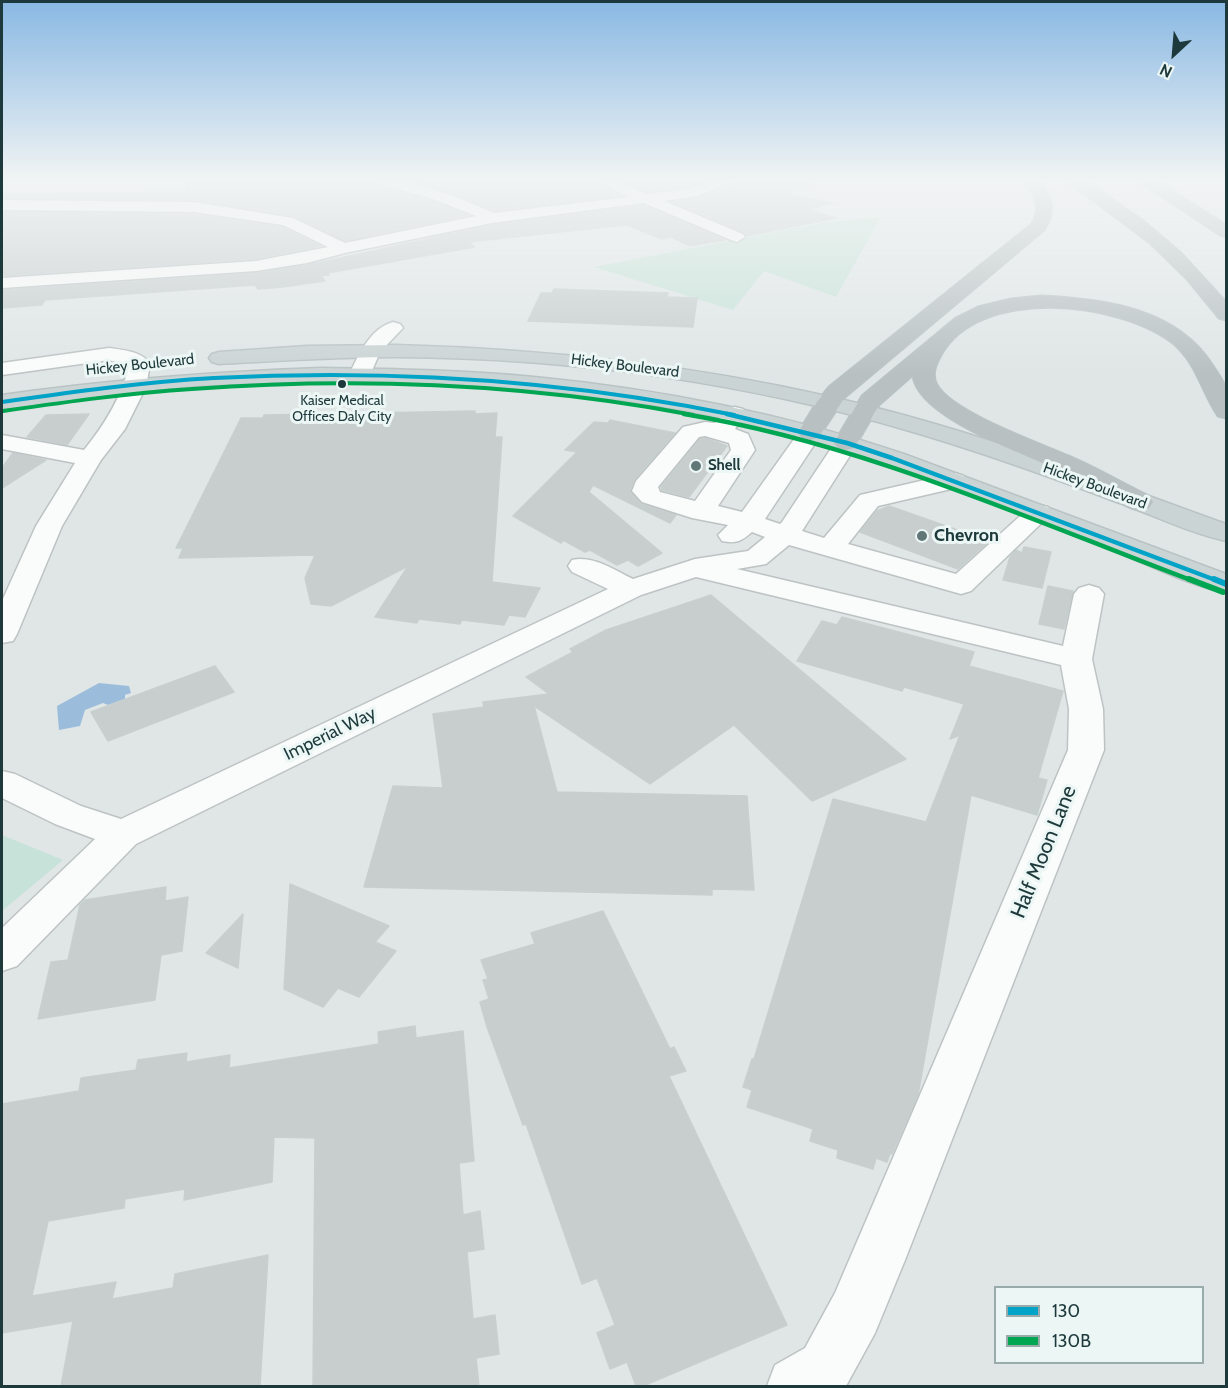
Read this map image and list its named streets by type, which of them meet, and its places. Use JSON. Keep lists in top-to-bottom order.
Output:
{
  "streets": {
    "main road": ["Hickey Boulevard"],
    "street": ["Imperial Way", "Half Moon Lane"]
  },
  "crossings": [
    ["Hickey Boulevard", "Imperial Way"]
  ],
  "places": ["Kaiser Medical Offices Daly City", "Shell", "Chevron"],
  "lines": ["transit line 130", "transit line 130B"],
  "legend": ["130", "130B"],
  "north": "bottom left"
}
